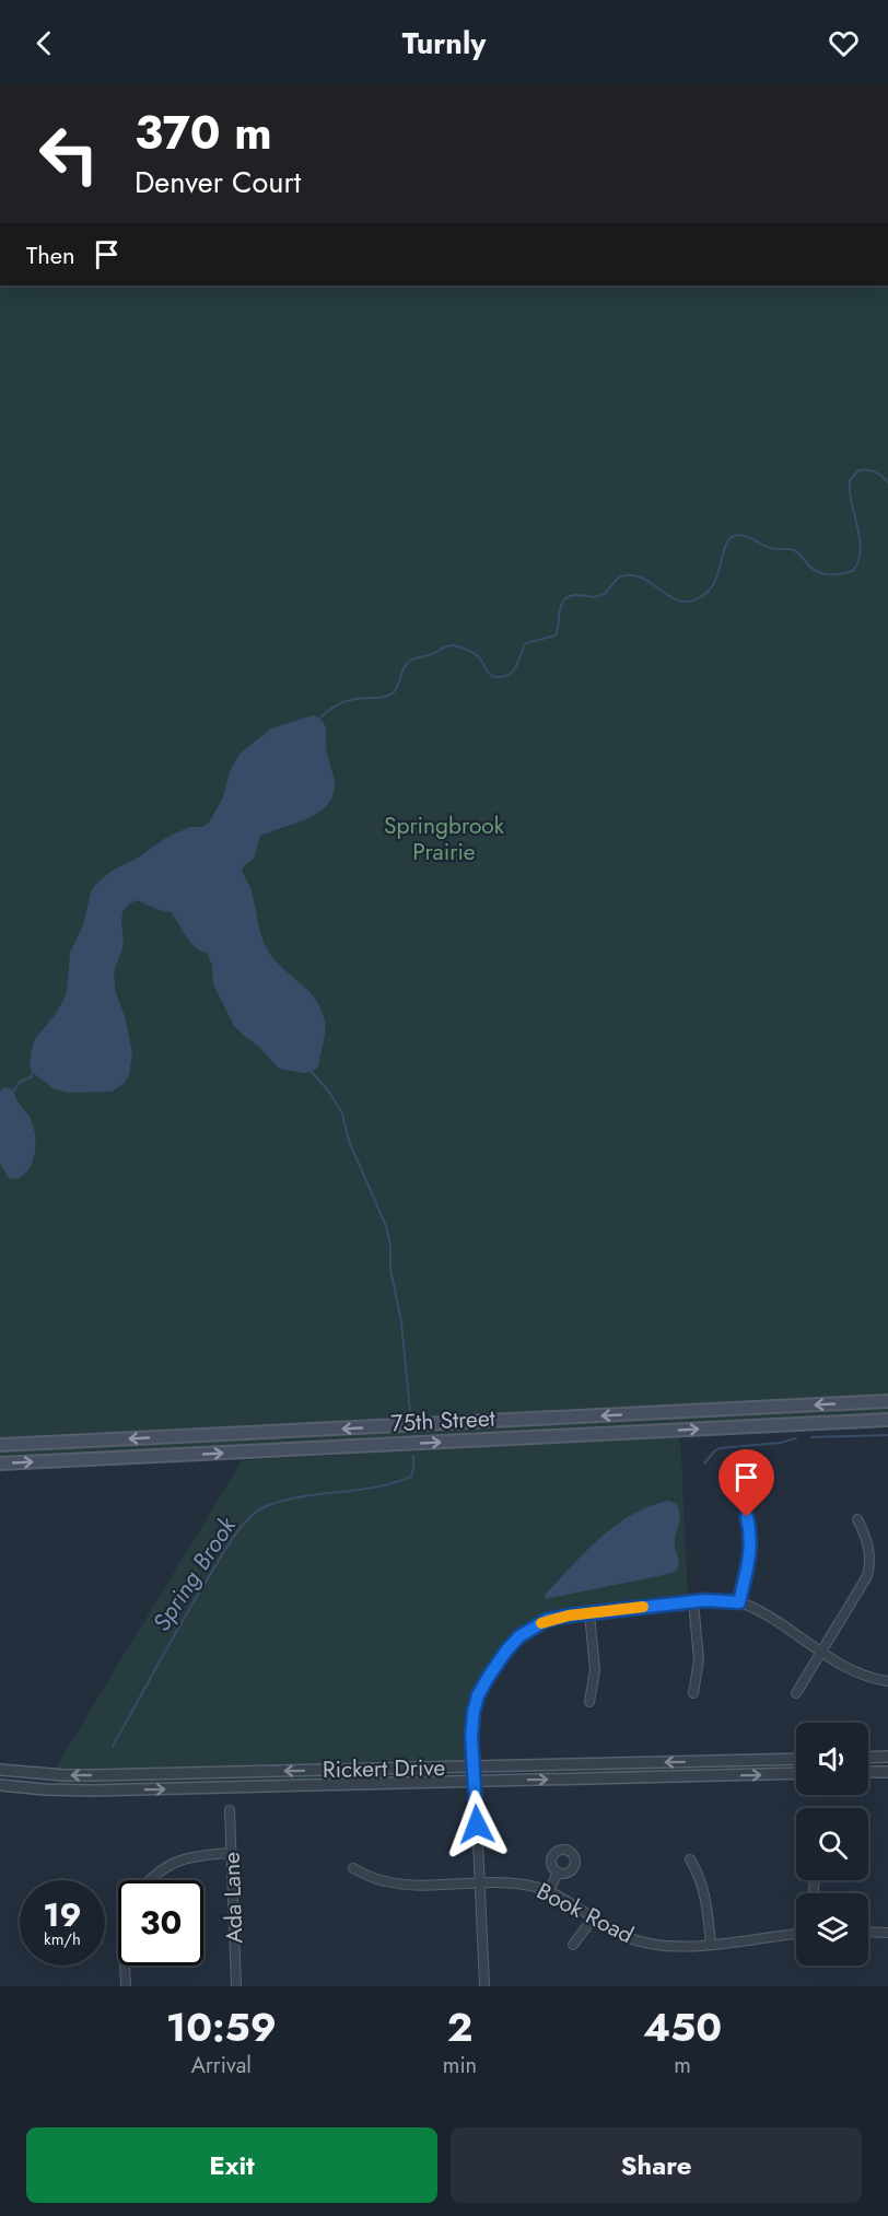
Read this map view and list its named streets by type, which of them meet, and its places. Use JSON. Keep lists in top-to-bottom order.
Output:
{
  "streets": {
    "main road": ["75th Street"],
    "street": ["Rickert Drive", "Ada Lane", "Book Road"]
  },
  "water": ["Spring Brook"],
  "parks": ["Springbrook Prairie"],
  "page": {
    "header": "Turnly",
    "turn": ["370 m", "Denver Court"],
    "then": "Then",
    "speed": "19 km/h",
    "limit": "30",
    "eta": [
      "10:59",
      "Arrival",
      "2",
      "min",
      "450",
      "m"
    ],
    "buttons": ["Exit", "Share"]
  }
}
